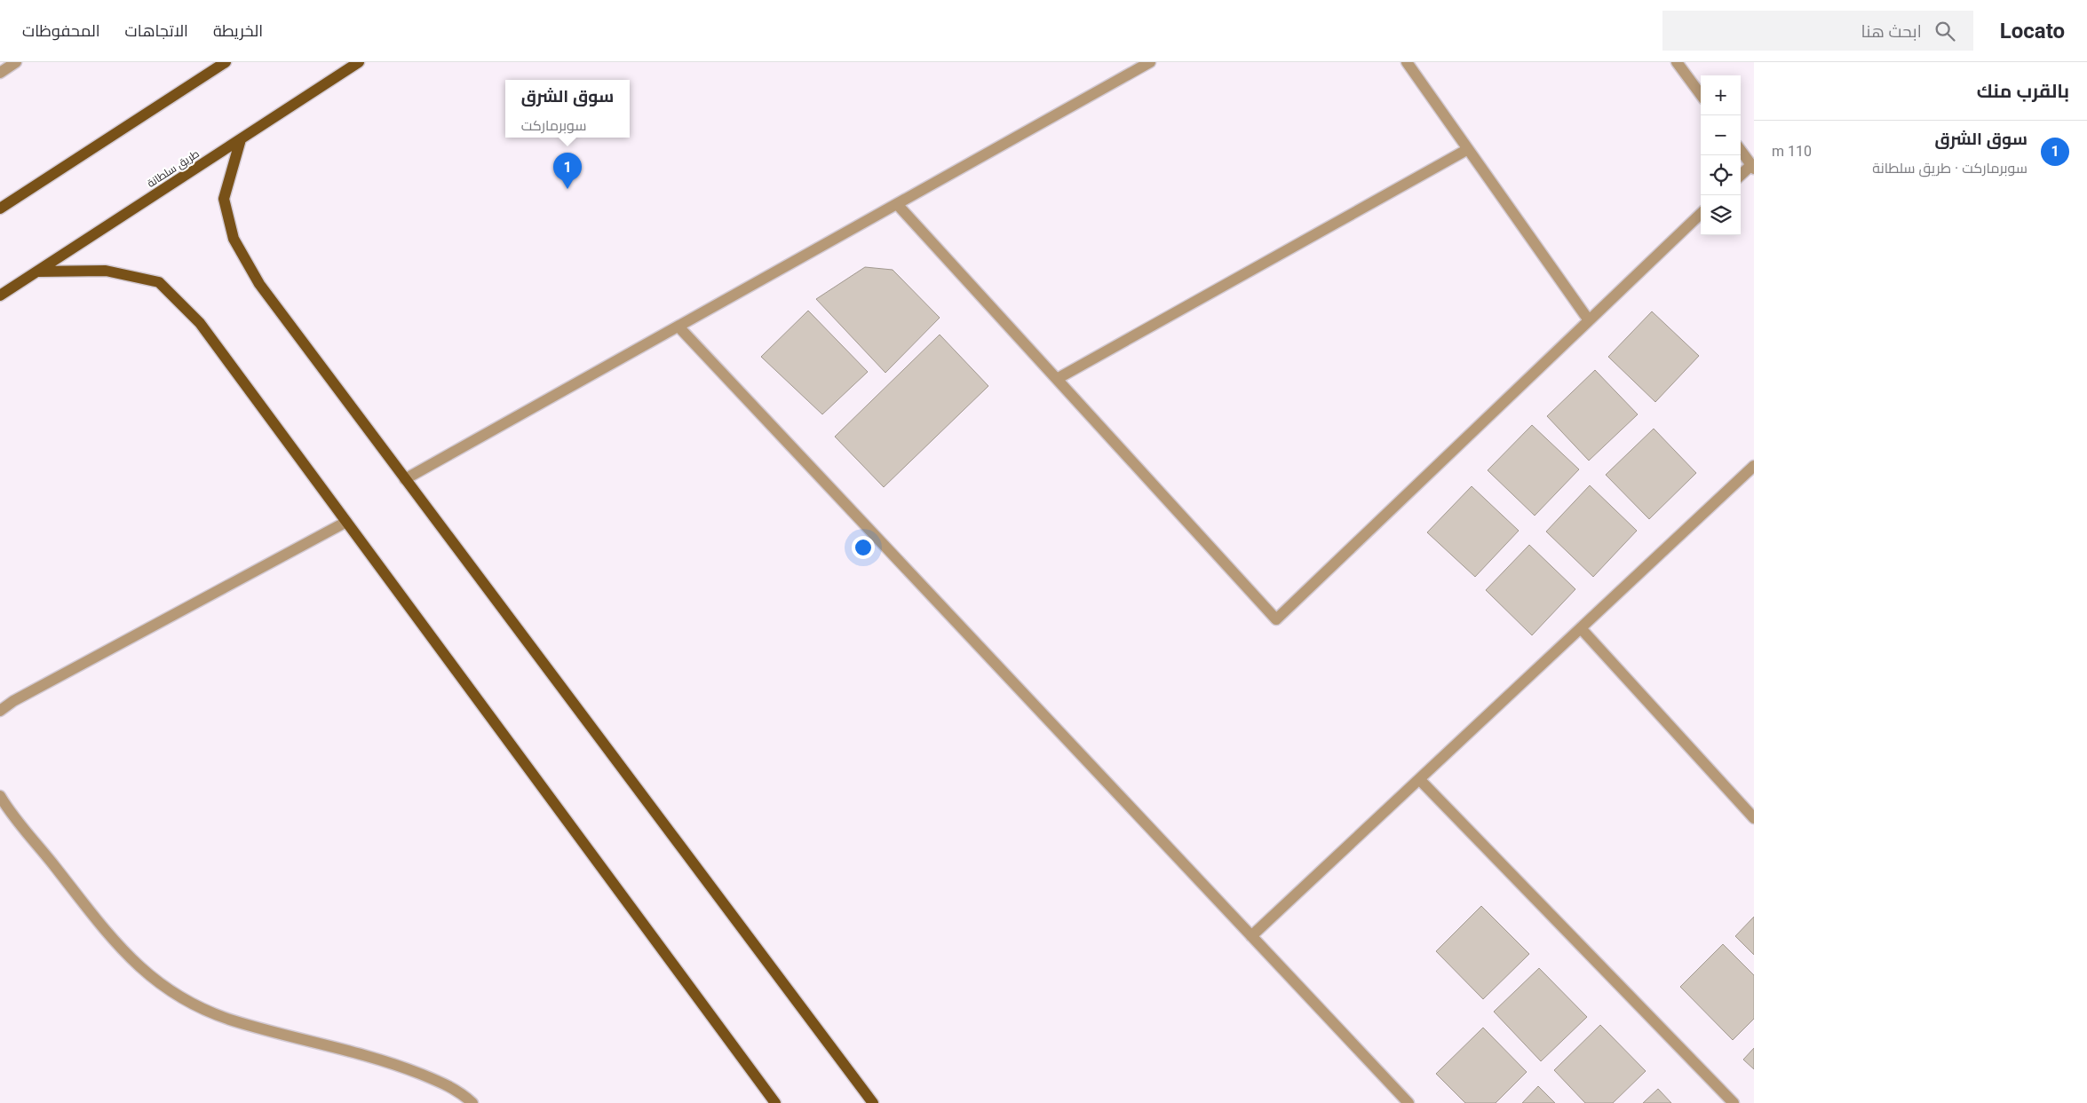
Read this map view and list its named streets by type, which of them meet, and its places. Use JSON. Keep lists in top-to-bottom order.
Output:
{
  "streets": {
    "main road": ["طريق سلطانة"]
  },
  "page": {
    "header": "Locato",
    "search": "ابحث هنا",
    "nav": ["الخريطة", "الاتجاهات", "المحفوظات"],
    "heading": "بالقرب منك",
    "map_buttons": ["+", "−"],
    "popup": ["سوق الشرق", "سوبرماركت"],
    "list": [
      {
        "mark": "1",
        "name": "سوق الشرق",
        "note": "سوبرماركت · طريق سلطانة",
        "value": "110 m"
      }
    ],
    "pins": "1"
  }
}
